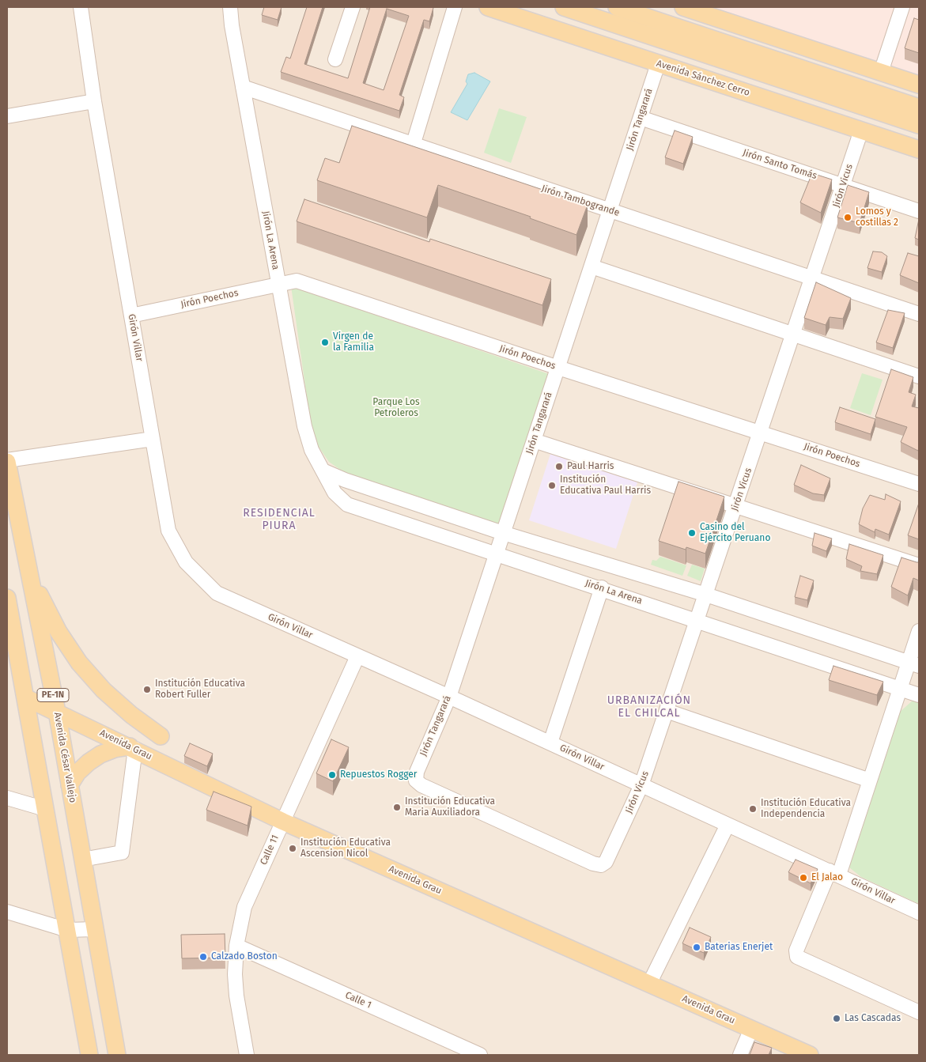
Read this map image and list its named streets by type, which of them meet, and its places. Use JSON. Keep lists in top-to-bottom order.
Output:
{
  "streets": {
    "main road": [
      "Avenida Sánchez Cerro",
      "PE-1N",
      "Avenida Grau",
      "Avenida César Vallejo"
    ],
    "street": [
      "Jirón Tangarará",
      "Jirón Santo Tomás",
      "Jirón Vicus",
      "Jirón Tambogrande",
      "Jirón La Arena",
      "Jirón Poechos",
      "Girón Villar",
      "Calle 11",
      "Calle 1"
    ]
  },
  "crossings": [
    ["Avenida Sánchez Cerro", "Jirón Tangarará"],
    ["Avenida Sánchez Cerro", "Jirón Vicus"],
    ["Jirón Tangarará", "Jirón Santo Tomás"],
    ["Jirón Tangarará", "Jirón Vicus"],
    ["Jirón Tangarará", "Jirón Tambogrande"],
    ["Jirón Tangarará", "Jirón La Arena"],
    ["Jirón Tangarará", "Jirón Poechos"],
    ["Jirón Tangarará", "Girón Villar"],
    ["Jirón Santo Tomás", "Jirón Vicus"],
    ["Jirón Vicus", "Jirón Tambogrande"],
    ["Jirón Vicus", "Jirón La Arena"],
    ["Jirón Vicus", "Jirón Poechos"],
    ["Jirón Vicus", "Girón Villar"],
    ["Jirón Tambogrande", "Jirón La Arena"],
    ["Jirón La Arena", "Jirón Poechos"],
    ["Jirón Poechos", "Girón Villar"],
    ["Girón Villar", "Calle 11"],
    ["PE-1N", "Avenida Grau"],
    ["Avenida Grau", "Avenida César Vallejo"],
    ["Avenida Grau", "Calle 11"],
    ["Calle 11", "Calle 1"]
  ],
  "districts": ["RESIDENCIAL PIURA", "URBANIZACIÓN EL CHILCAL"],
  "parks": ["Parque Los Petroleros"],
  "places": [
    "Lomos y costillas 2",
    "Virgen de la Familia",
    "Paul Harris",
    "Institución Educativa Paul Harris",
    "Casino del Ejército Peruano",
    "Institución Educativa Robert Fuller",
    "Repuestos Rogger",
    "Institución Educativa Maria Auxiliadora",
    "Institución Educativa Independencia",
    "Institución Educativa Ascension Nicol",
    "El Jalao",
    "Baterias Enerjet",
    "Calzado Boston",
    "Las Cascadas"
  ]
}
